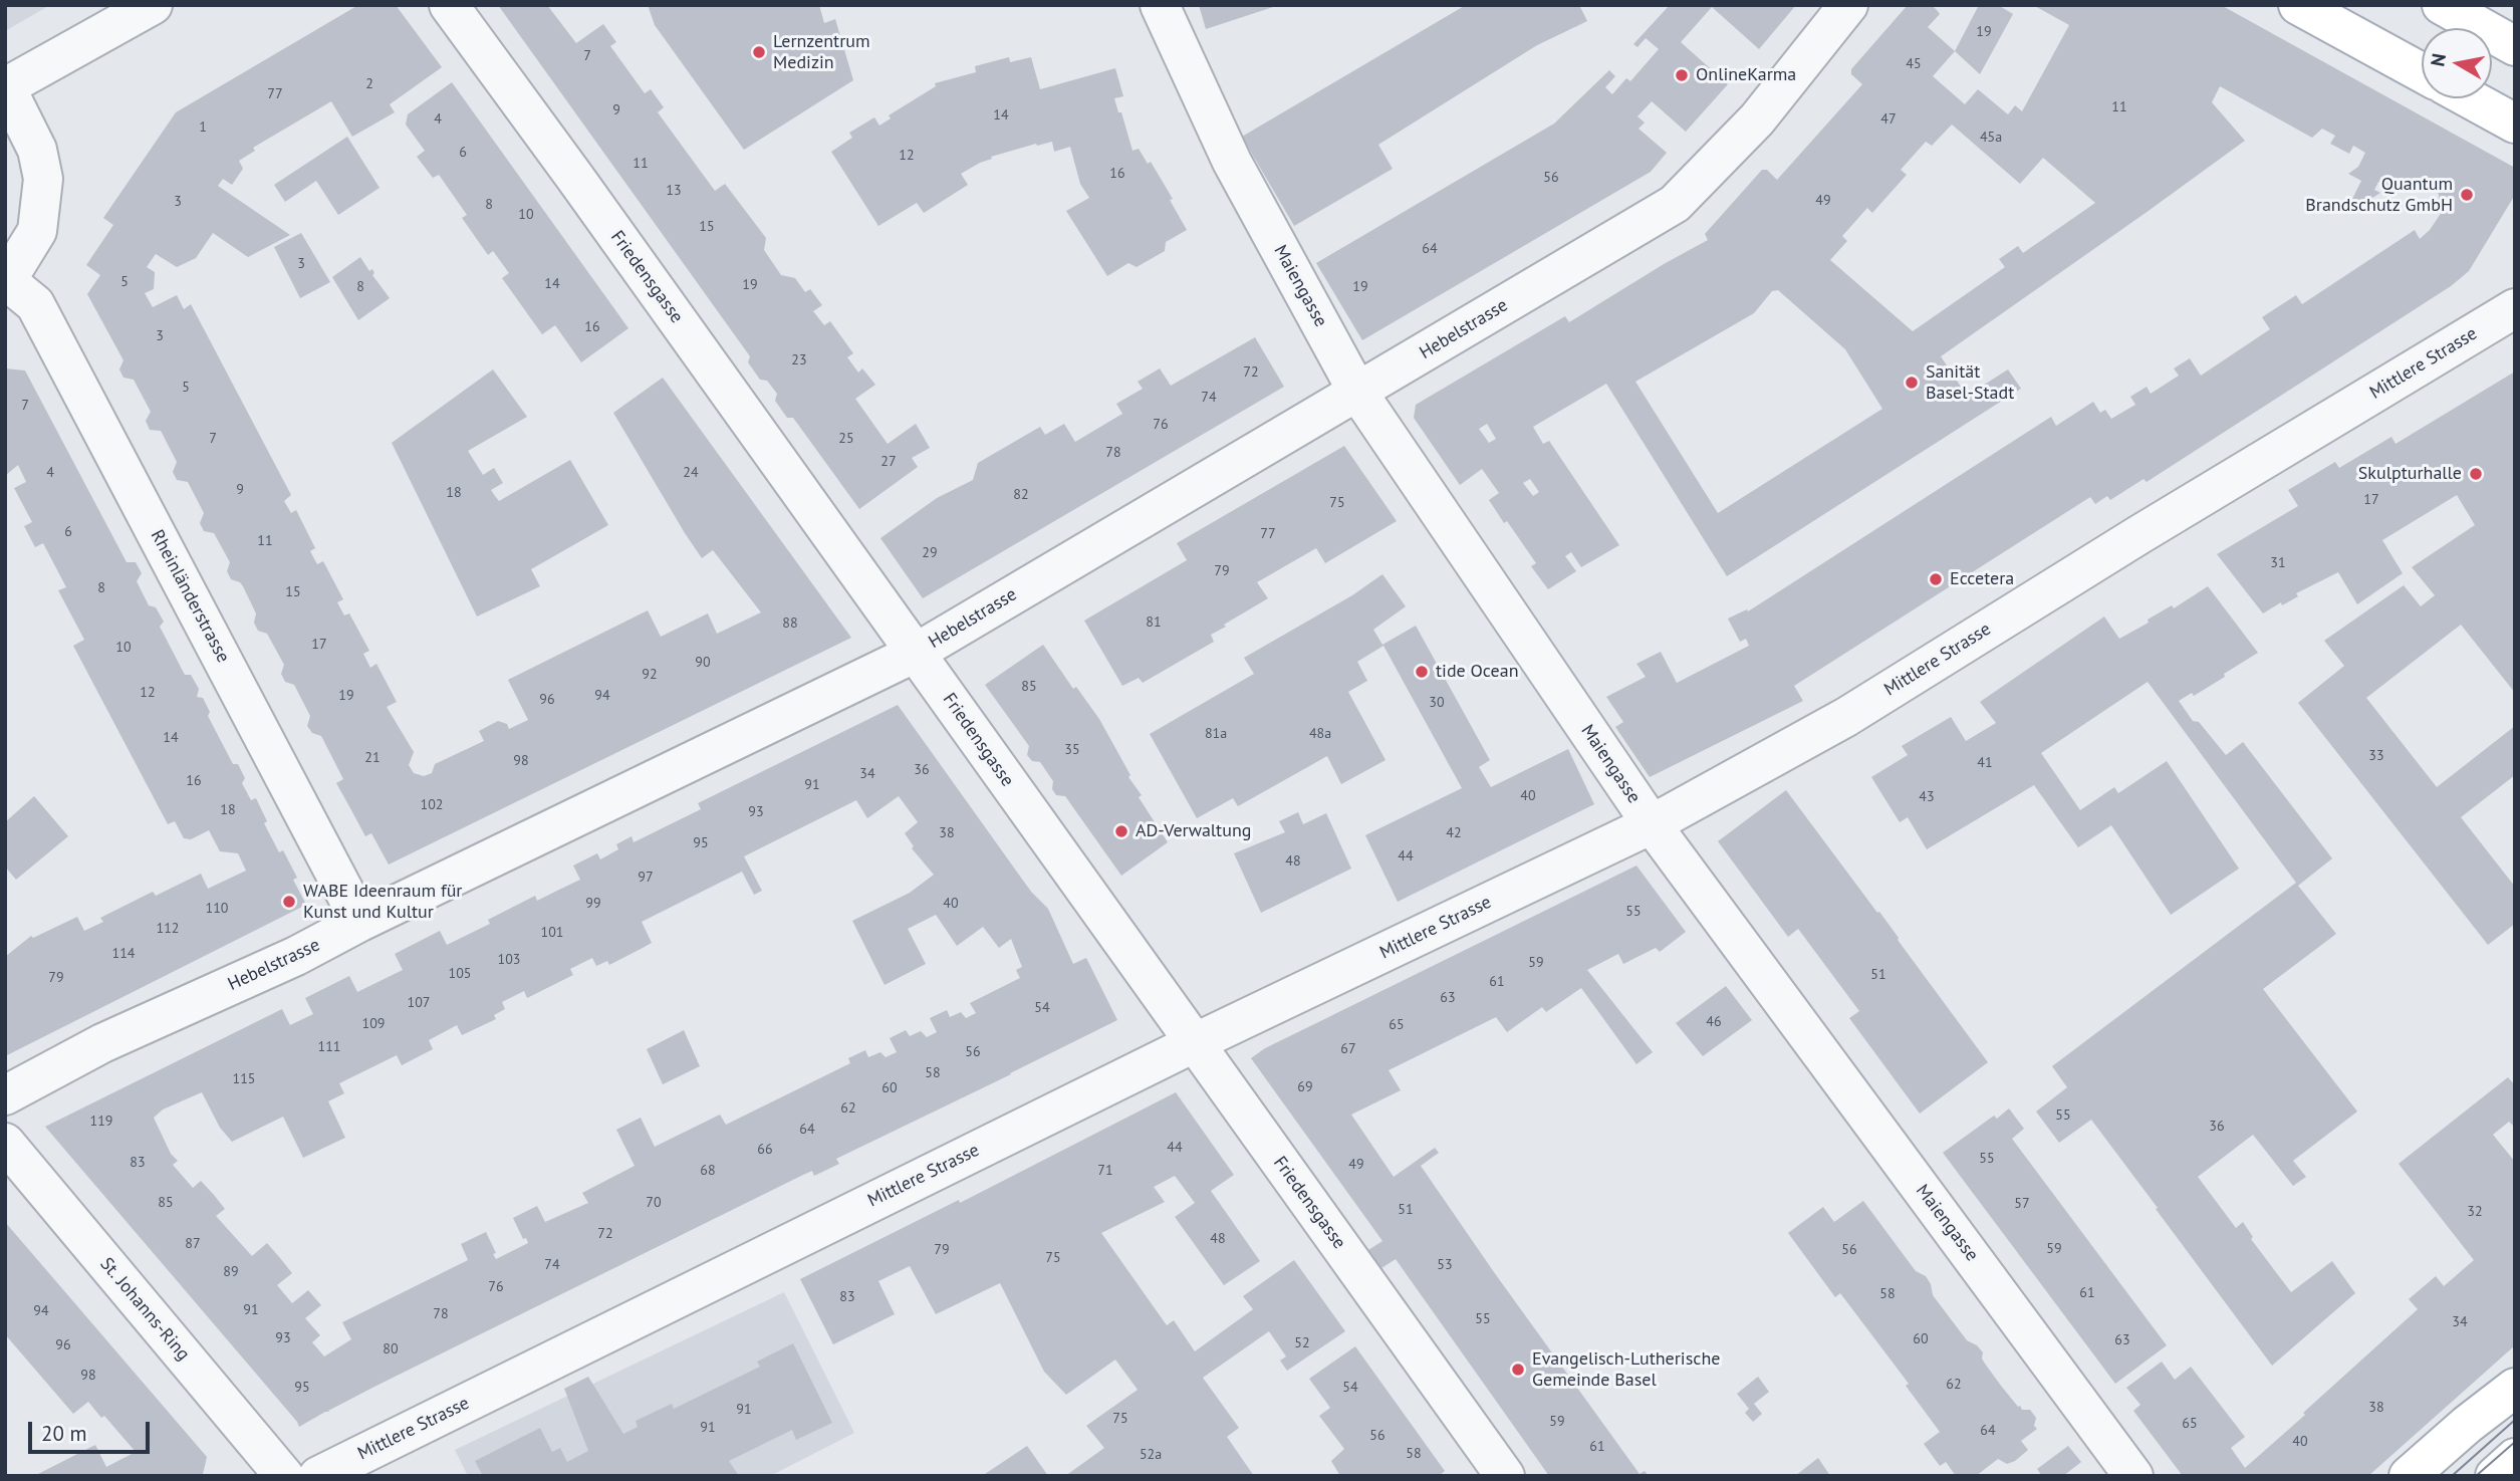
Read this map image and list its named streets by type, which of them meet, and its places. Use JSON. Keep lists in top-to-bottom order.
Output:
{
  "streets": {
    "street": [
      "Friedensgasse",
      "Maiengasse",
      "Hebelstrasse",
      "Mittlere Strasse",
      "Rheinländerstrasse",
      "St. Johanns-Ring"
    ]
  },
  "crossings": [
    ["Friedensgasse", "Hebelstrasse"],
    ["Friedensgasse", "Mittlere Strasse"],
    ["Maiengasse", "Hebelstrasse"],
    ["Maiengasse", "Mittlere Strasse"],
    ["Hebelstrasse", "Rheinländerstrasse"]
  ],
  "places": [
    "Lernzentrum Medizin",
    "OnlineKarma",
    "Quantum Brandschutz GmbH",
    "Sanität Basel-Stadt",
    "Skulpturhalle",
    "Eccetera",
    "tide Ocean",
    "AD-Verwaltung",
    "WABE Ideenraum für Kunst und Kultur",
    "Evangelisch-Lutherische Gemeinde Basel"
  ],
  "house_numbers": [
    "19",
    "7",
    "45",
    "2",
    "77",
    "11",
    "9",
    "14",
    "4",
    "47",
    "1",
    "45a",
    "6",
    "12",
    "11",
    "16",
    "56",
    "13",
    "49",
    "3",
    "8",
    "10",
    "15",
    "64",
    "3",
    "5",
    "14",
    "19",
    "8",
    "19",
    "16",
    "3",
    "23",
    "72",
    "5",
    "74",
    "7",
    "76",
    "7",
    "25",
    "78",
    "27",
    "4",
    "24",
    "9",
    "18",
    "82",
    "17",
    "75",
    "6",
    "77",
    "11",
    "29",
    "31",
    "79",
    "8",
    "15",
    "81",
    "88",
    "17",
    "10",
    "90",
    "92",
    "85",
    "12",
    "19",
    "94",
    "96",
    "30",
    "81a",
    "48a",
    "14",
    "35",
    "33",
    "21",
    "98",
    "41",
    "36",
    "34",
    "16",
    "91",
    "40",
    "43",
    "102",
    "18",
    "93",
    "38",
    "42",
    "95",
    "44",
    "48",
    "97",
    "99",
    "40",
    "110",
    "55",
    "112",
    "101",
    "114",
    "103",
    "59",
    "105",
    "51",
    "79",
    "61",
    "63",
    "107",
    "54",
    "46",
    "109",
    "65",
    "111",
    "67",
    "56",
    "58",
    "115",
    "69",
    "60",
    "62",
    "55",
    "119",
    "36",
    "64",
    "44",
    "66",
    "55",
    "83",
    "49",
    "68",
    "71",
    "85",
    "70",
    "57",
    "51",
    "32",
    "72",
    "48",
    "87",
    "59",
    "79",
    "56",
    "75",
    "74",
    "53",
    "89",
    "76",
    "61",
    "58",
    "83",
    "91",
    "94",
    "78",
    "55",
    "34",
    "93",
    "60",
    "63",
    "52",
    "96",
    "80",
    "98",
    "62",
    "95",
    "54",
    "38",
    "91",
    "75",
    "59",
    "65",
    "91",
    "64",
    "56",
    "40",
    "61",
    "58",
    "52a"
  ],
  "scale_bar": "20 m",
  "north": "left"
}
